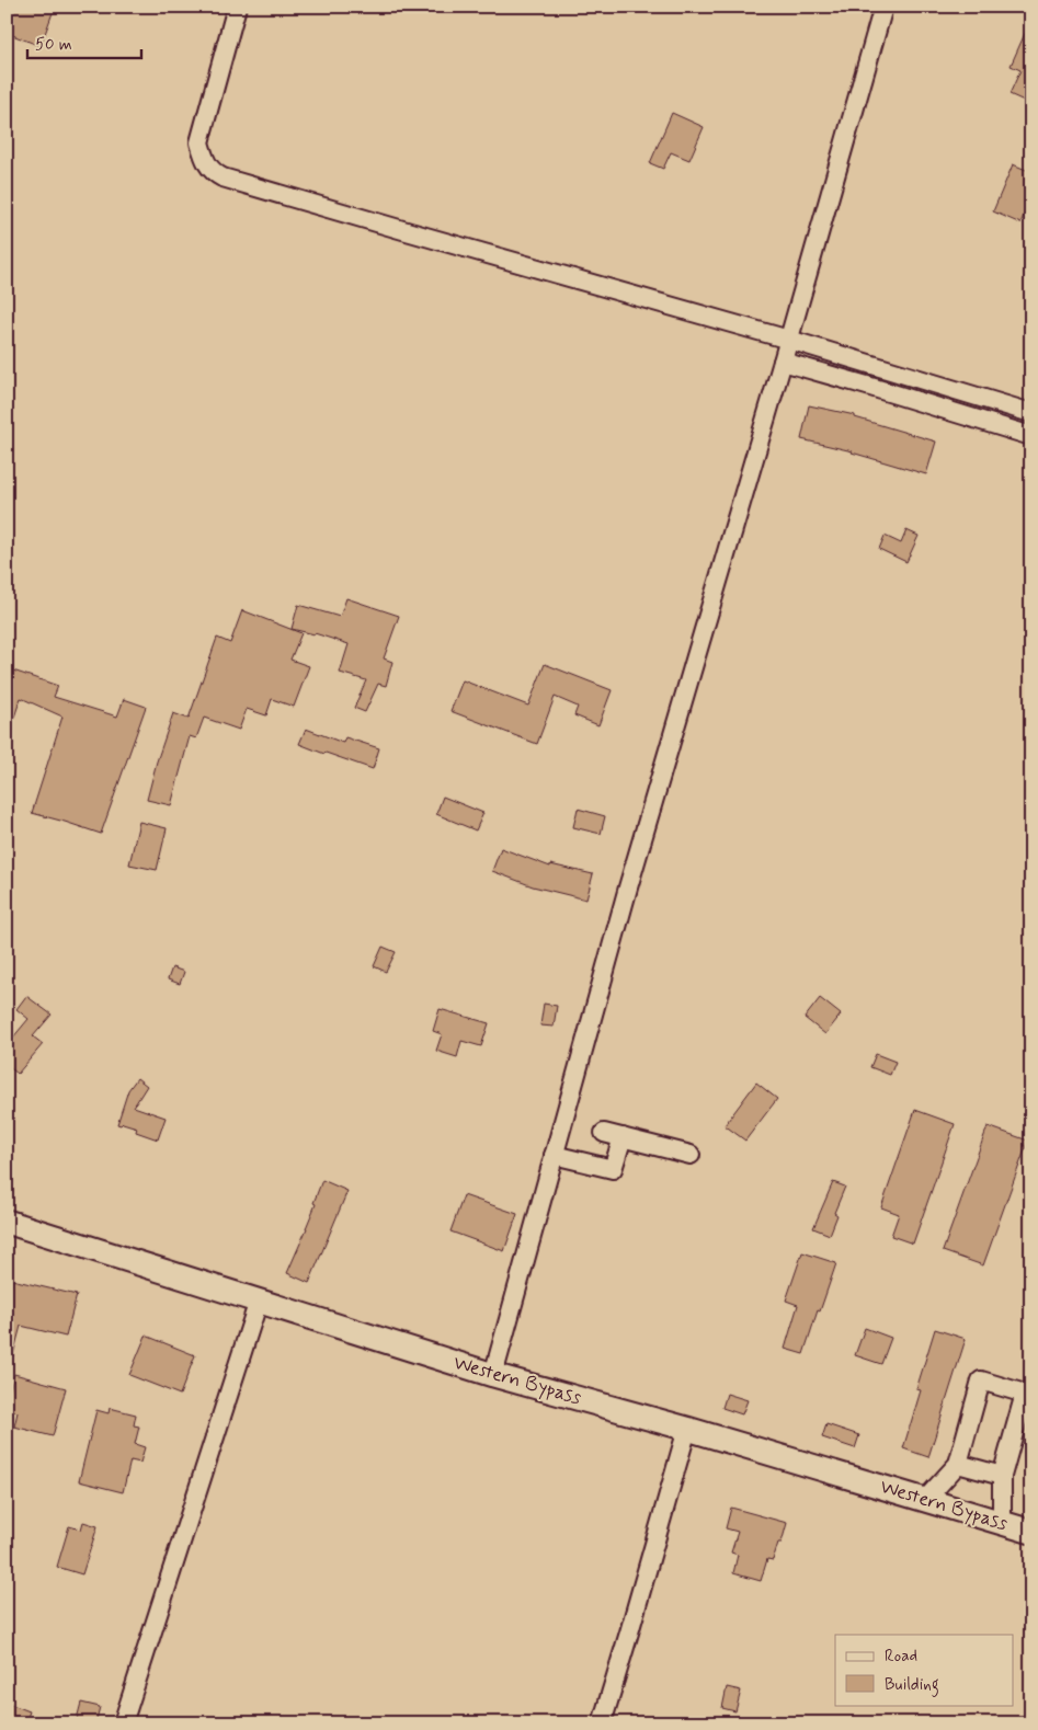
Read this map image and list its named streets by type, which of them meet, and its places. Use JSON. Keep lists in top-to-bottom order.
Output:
{
  "streets": {
    "main road": ["Western Bypass"]
  },
  "legend": ["Road", "Building"],
  "scale_bar": "50 m"
}
